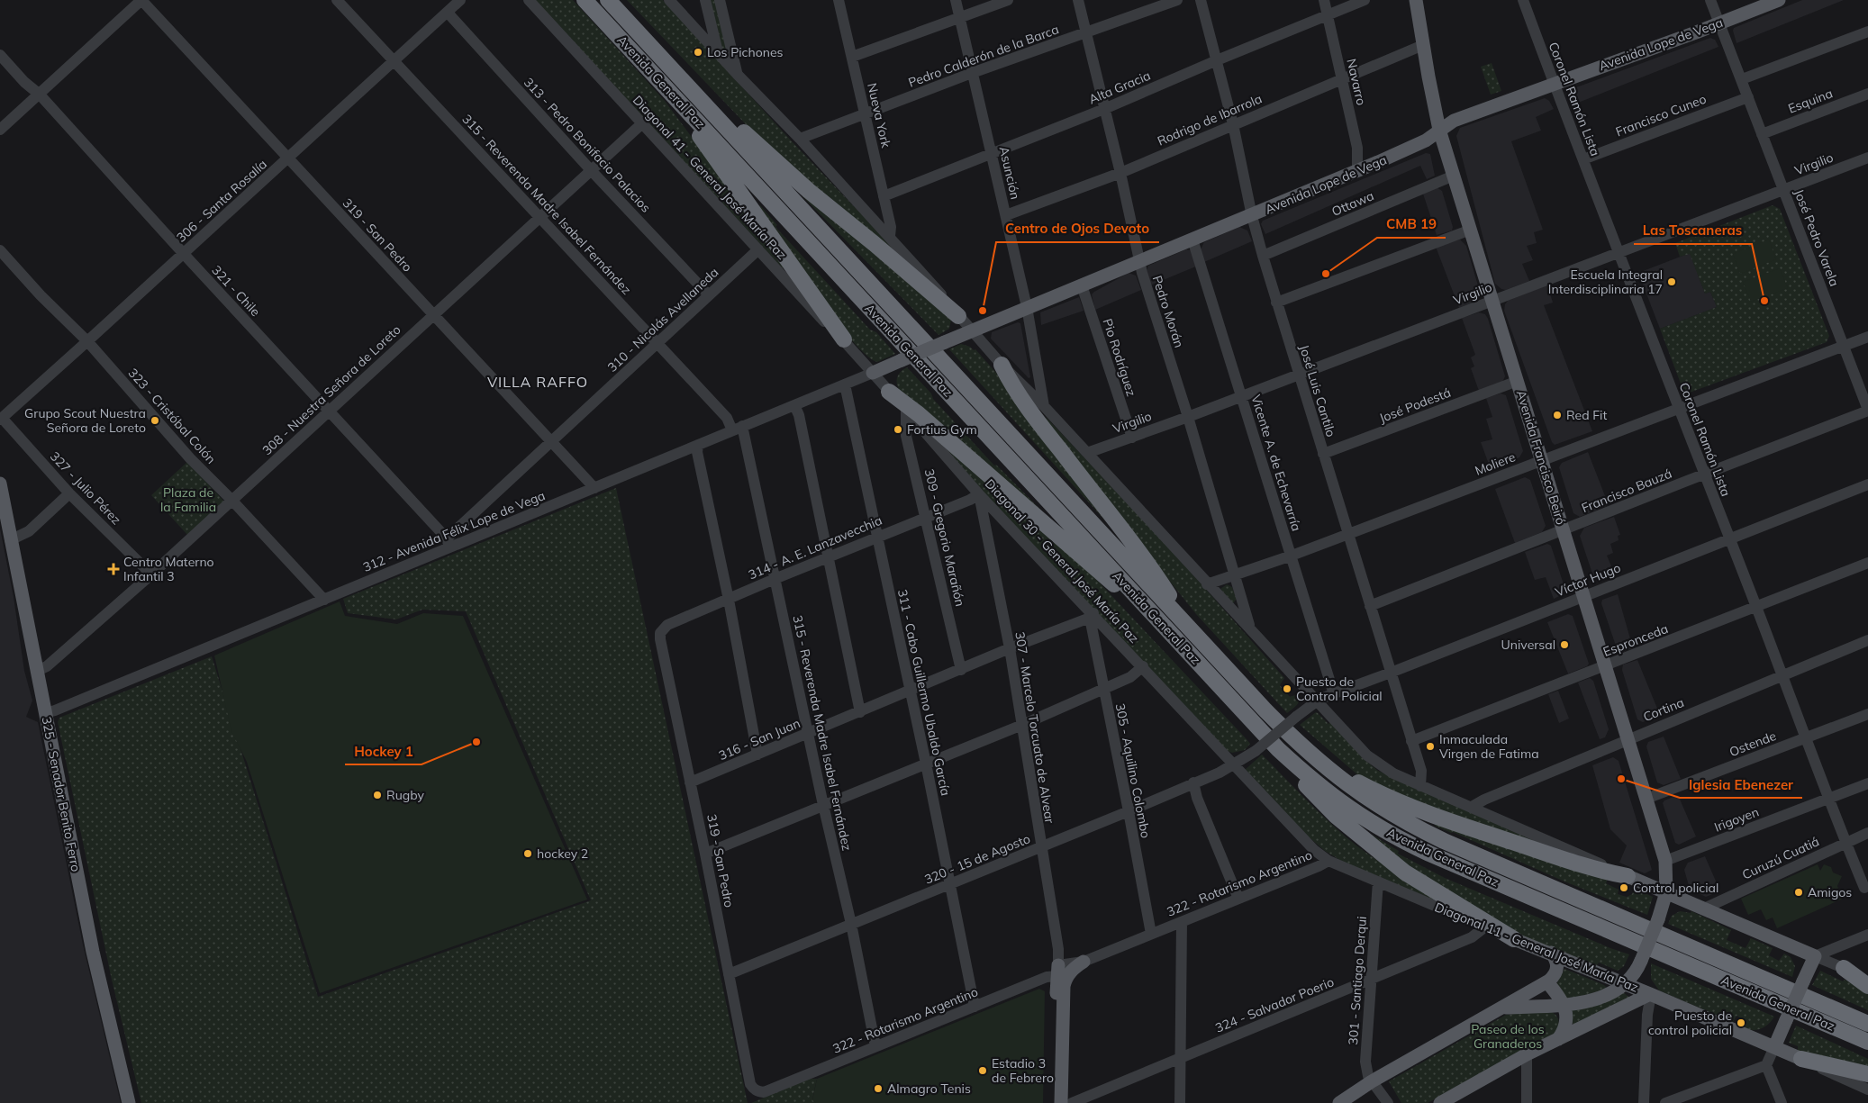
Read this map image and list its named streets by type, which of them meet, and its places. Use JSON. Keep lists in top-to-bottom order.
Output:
{
  "streets": {
    "highway": ["Avenida General Paz"],
    "main road": [
      "Avenida Lope de Vega",
      "Avenida Francisco Beiró",
      "325 - Senador Benito Ferro",
      "Diagonal 11 - General José María Paz"
    ],
    "street": [
      "Pedro Calderón de la Barca",
      "Navarro",
      "Alta Gracia",
      "Coronel Ramón Lista",
      "Esquina",
      "Nueva York",
      "Francisco Cuneo",
      "Rodrigo de Ibarrola",
      "313 - Pedro Bonifacio Palacios",
      "Virgilio",
      "Asunción",
      "Diagonal 41 - General José María Paz",
      "306 - Santa Rosalía",
      "Ottawa",
      "315 - Reverenda Madre Isabel Fernández",
      "319 - San Pedro",
      "José Pedro Varela",
      "321 - Chile",
      "Pedro Morán",
      "310 - Nicolás Avellaneda",
      "Pio Rodríguez",
      "308 - Nuestra Señora de Loreto",
      "José Luis Cantilo",
      "José Podestá",
      "323 - Cristóbal Colón",
      "Vicente A. de Echevarría",
      "Moliere",
      "327 - Julio Pérez",
      "Francisco Bauzá",
      "312 - Avenida Félix Lope de Vega",
      "309 - Gregorio Marañón",
      "314 - A. E. Lanzavecchia",
      "Diagonal 30 - General José María Paz",
      "Víctor Hugo",
      "Espronceda",
      "311 - Cabo Guillermo Ubaldo García",
      "Cortina",
      "307 - Marcelo Torcuato de Alvear",
      "316 - San Juan",
      "Ostende",
      "305 - Aquilino Colombo",
      "Irigoyen",
      "Curuzú Cuatiá",
      "320 - 15 de Agosto",
      "322 - Rotarismo Argentino",
      "301 - Santiago Derqui",
      "324 - Salvador Poerio"
    ]
  },
  "crossings": [
    ["Avenida Lope de Vega", "Navarro"],
    ["Avenida Lope de Vega", "Coronel Ramón Lista"],
    ["Avenida Lope de Vega", "Asunción"],
    ["Avenida Lope de Vega", "Diagonal 41 - General José María Paz"],
    ["Avenida Lope de Vega", "José Pedro Varela"],
    ["Avenida Lope de Vega", "Pedro Morán"],
    ["Avenida Lope de Vega", "Pio Rodríguez"],
    ["Avenida Lope de Vega", "José Luis Cantilo"],
    ["Avenida Lope de Vega", "Avenida Francisco Beiró"],
    ["Avenida Lope de Vega", "Vicente A. de Echevarría"],
    ["Avenida Lope de Vega", "312 - Avenida Félix Lope de Vega"],
    ["Avenida Lope de Vega", "Diagonal 30 - General José María Paz"],
    ["Pedro Calderón de la Barca", "Nueva York"],
    ["Pedro Calderón de la Barca", "Asunción"],
    ["Pedro Calderón de la Barca", "Pedro Morán"],
    ["Navarro", "Alta Gracia"],
    ["Navarro", "Rodrigo de Ibarrola"],
    ["Alta Gracia", "Nueva York"],
    ["Alta Gracia", "Asunción"],
    ["Alta Gracia", "Pedro Morán"],
    ["Alta Gracia", "José Luis Cantilo"],
    ["Coronel Ramón Lista", "Francisco Cuneo"],
    ["Coronel Ramón Lista", "Virgilio"],
    ["Coronel Ramón Lista", "Moliere"],
    ["Coronel Ramón Lista", "Francisco Bauzá"],
    ["Coronel Ramón Lista", "Víctor Hugo"],
    ["Coronel Ramón Lista", "Espronceda"],
    ["Coronel Ramón Lista", "Cortina"],
    ["Coronel Ramón Lista", "Ostende"],
    ["Coronel Ramón Lista", "Irigoyen"],
    ["Coronel Ramón Lista", "Curuzú Cuatiá"],
    ["Esquina", "José Pedro Varela"],
    ["Francisco Cuneo", "José Pedro Varela"],
    ["Rodrigo de Ibarrola", "Asunción"],
    ["Rodrigo de Ibarrola", "Pedro Morán"],
    ["Rodrigo de Ibarrola", "José Luis Cantilo"],
    ["Rodrigo de Ibarrola", "Avenida Francisco Beiró"],
    ["313 - Pedro Bonifacio Palacios", "306 - Santa Rosalía"],
    ["313 - Pedro Bonifacio Palacios", "310 - Nicolás Avellaneda"],
    ["313 - Pedro Bonifacio Palacios", "308 - Nuestra Señora de Loreto"],
    ["Virgilio", "José Pedro Varela"],
    ["Virgilio", "Pedro Morán"],
    ["Virgilio", "Pio Rodríguez"],
    ["Virgilio", "José Luis Cantilo"],
    ["Virgilio", "Avenida Francisco Beiró"],
    ["Virgilio", "Vicente A. de Echevarría"],
    ["Diagonal 41 - General José María Paz", "310 - Nicolás Avellaneda"],
    ["Diagonal 41 - General José María Paz", "308 - Nuestra Señora de Loreto"],
    ["Diagonal 41 - General José María Paz", "312 - Avenida Félix Lope de Vega"],
    ["Diagonal 41 - General José María Paz", "Diagonal 30 - General José María Paz"],
    ["306 - Santa Rosalía", "315 - Reverenda Madre Isabel Fernández"],
    ["306 - Santa Rosalía", "319 - San Pedro"],
    ["306 - Santa Rosalía", "321 - Chile"],
    ["306 - Santa Rosalía", "323 - Cristóbal Colón"],
    ["306 - Santa Rosalía", "327 - Julio Pérez"],
    ["Ottawa", "José Luis Cantilo"],
    ["Ottawa", "Avenida Francisco Beiró"],
    ["315 - Reverenda Madre Isabel Fernández", "310 - Nicolás Avellaneda"],
    ["315 - Reverenda Madre Isabel Fernández", "308 - Nuestra Señora de Loreto"],
    ["315 - Reverenda Madre Isabel Fernández", "312 - Avenida Félix Lope de Vega"],
    ["315 - Reverenda Madre Isabel Fernández", "314 - A. E. Lanzavecchia"],
    ["315 - Reverenda Madre Isabel Fernández", "316 - San Juan"],
    ["315 - Reverenda Madre Isabel Fernández", "320 - 15 de Agosto"],
    ["315 - Reverenda Madre Isabel Fernández", "322 - Rotarismo Argentino"],
    ["319 - San Pedro", "310 - Nicolás Avellaneda"],
    ["319 - San Pedro", "308 - Nuestra Señora de Loreto"],
    ["319 - San Pedro", "312 - Avenida Félix Lope de Vega"],
    ["319 - San Pedro", "314 - A. E. Lanzavecchia"],
    ["319 - San Pedro", "316 - San Juan"],
    ["319 - San Pedro", "320 - 15 de Agosto"],
    ["319 - San Pedro", "322 - Rotarismo Argentino"],
    ["José Pedro Varela", "Moliere"],
    ["José Pedro Varela", "Francisco Bauzá"],
    ["321 - Chile", "310 - Nicolás Avellaneda"],
    ["321 - Chile", "308 - Nuestra Señora de Loreto"],
    ["321 - Chile", "312 - Avenida Félix Lope de Vega"],
    ["Pedro Morán", "Moliere"],
    ["310 - Nicolás Avellaneda", "312 - Avenida Félix Lope de Vega"],
    ["308 - Nuestra Señora de Loreto", "323 - Cristóbal Colón"],
    ["308 - Nuestra Señora de Loreto", "327 - Julio Pérez"],
    ["308 - Nuestra Señora de Loreto", "325 - Senador Benito Ferro"],
    ["José Luis Cantilo", "José Podestá"],
    ["José Luis Cantilo", "Moliere"],
    ["José Luis Cantilo", "Francisco Bauzá"],
    ["José Luis Cantilo", "Víctor Hugo"],
    ["José Luis Cantilo", "Espronceda"],
    ["José Podestá", "Avenida Francisco Beiró"],
    ["323 - Cristóbal Colón", "312 - Avenida Félix Lope de Vega"],
    ["Avenida Francisco Beiró", "Moliere"],
    ["Avenida Francisco Beiró", "Francisco Bauzá"],
    ["Avenida Francisco Beiró", "Víctor Hugo"],
    ["Avenida Francisco Beiró", "Espronceda"],
    ["Avenida Francisco Beiró", "Cortina"],
    ["Avenida Francisco Beiró", "Ostende"],
    ["Avenida Francisco Beiró", "Irigoyen"],
    ["Avenida Francisco Beiró", "Diagonal 11 - General José María Paz"],
    ["Vicente A. de Echevarría", "Moliere"],
    ["Vicente A. de Echevarría", "Víctor Hugo"],
    ["312 - Avenida Félix Lope de Vega", "Diagonal 30 - General José María Paz"],
    ["312 - Avenida Félix Lope de Vega", "311 - Cabo Guillermo Ubaldo García"],
    ["312 - Avenida Félix Lope de Vega", "325 - Senador Benito Ferro"],
    ["309 - Gregorio Marañón", "314 - A. E. Lanzavecchia"],
    ["309 - Gregorio Marañón", "Diagonal 30 - General José María Paz"],
    ["309 - Gregorio Marañón", "316 - San Juan"],
    ["314 - A. E. Lanzavecchia", "Diagonal 30 - General José María Paz"],
    ["314 - A. E. Lanzavecchia", "311 - Cabo Guillermo Ubaldo García"],
    ["314 - A. E. Lanzavecchia", "307 - Marcelo Torcuato de Alvear"],
    ["Diagonal 30 - General José María Paz", "307 - Marcelo Torcuato de Alvear"],
    ["Diagonal 30 - General José María Paz", "316 - San Juan"],
    ["Diagonal 30 - General José María Paz", "305 - Aquilino Colombo"],
    ["Diagonal 30 - General José María Paz", "320 - 15 de Agosto"],
    ["Diagonal 30 - General José María Paz", "Diagonal 11 - General José María Paz"],
    ["Víctor Hugo", "320 - 15 de Agosto"],
    ["311 - Cabo Guillermo Ubaldo García", "316 - San Juan"],
    ["311 - Cabo Guillermo Ubaldo García", "320 - 15 de Agosto"],
    ["311 - Cabo Guillermo Ubaldo García", "322 - Rotarismo Argentino"],
    ["307 - Marcelo Torcuato de Alvear", "316 - San Juan"],
    ["307 - Marcelo Torcuato de Alvear", "320 - 15 de Agosto"],
    ["307 - Marcelo Torcuato de Alvear", "322 - Rotarismo Argentino"],
    ["316 - San Juan", "305 - Aquilino Colombo"],
    ["305 - Aquilino Colombo", "320 - 15 de Agosto"],
    ["305 - Aquilino Colombo", "322 - Rotarismo Argentino"],
    ["320 - 15 de Agosto", "Diagonal 11 - General José María Paz"],
    ["322 - Rotarismo Argentino", "Diagonal 11 - General José María Paz"],
    ["Diagonal 11 - General José María Paz", "301 - Santiago Derqui"],
    ["Diagonal 11 - General José María Paz", "324 - Salvador Poerio"],
    ["301 - Santiago Derqui", "324 - Salvador Poerio"]
  ],
  "districts": ["VILLA RAFFO"],
  "parks": ["Plaza de la Familia", "Paseo de los Granaderos"],
  "places": {
    "other": [
      "Los Pichones",
      "CMB 19",
      "Escuela Integral Interdisciplinaria 17",
      "Las Toscaneras",
      "Centro de Ojos Devoto",
      "Red Fit",
      "Grupo Scout Nuestra Señora de Loreto",
      "Fortius Gym",
      "Universal",
      "Puesto de Control Policial",
      "Hockey 1",
      "Inmaculada Virgen de Fatima",
      "Iglesia Ebenezer",
      "Rugby",
      "hockey 2",
      "Control policial",
      "Amigos",
      "Puesto de control policial",
      "Estadio 3 de Febrero",
      "Almagro Tenis"
    ],
    "health": ["Centro Materno Infantil 3"]
  }
}
